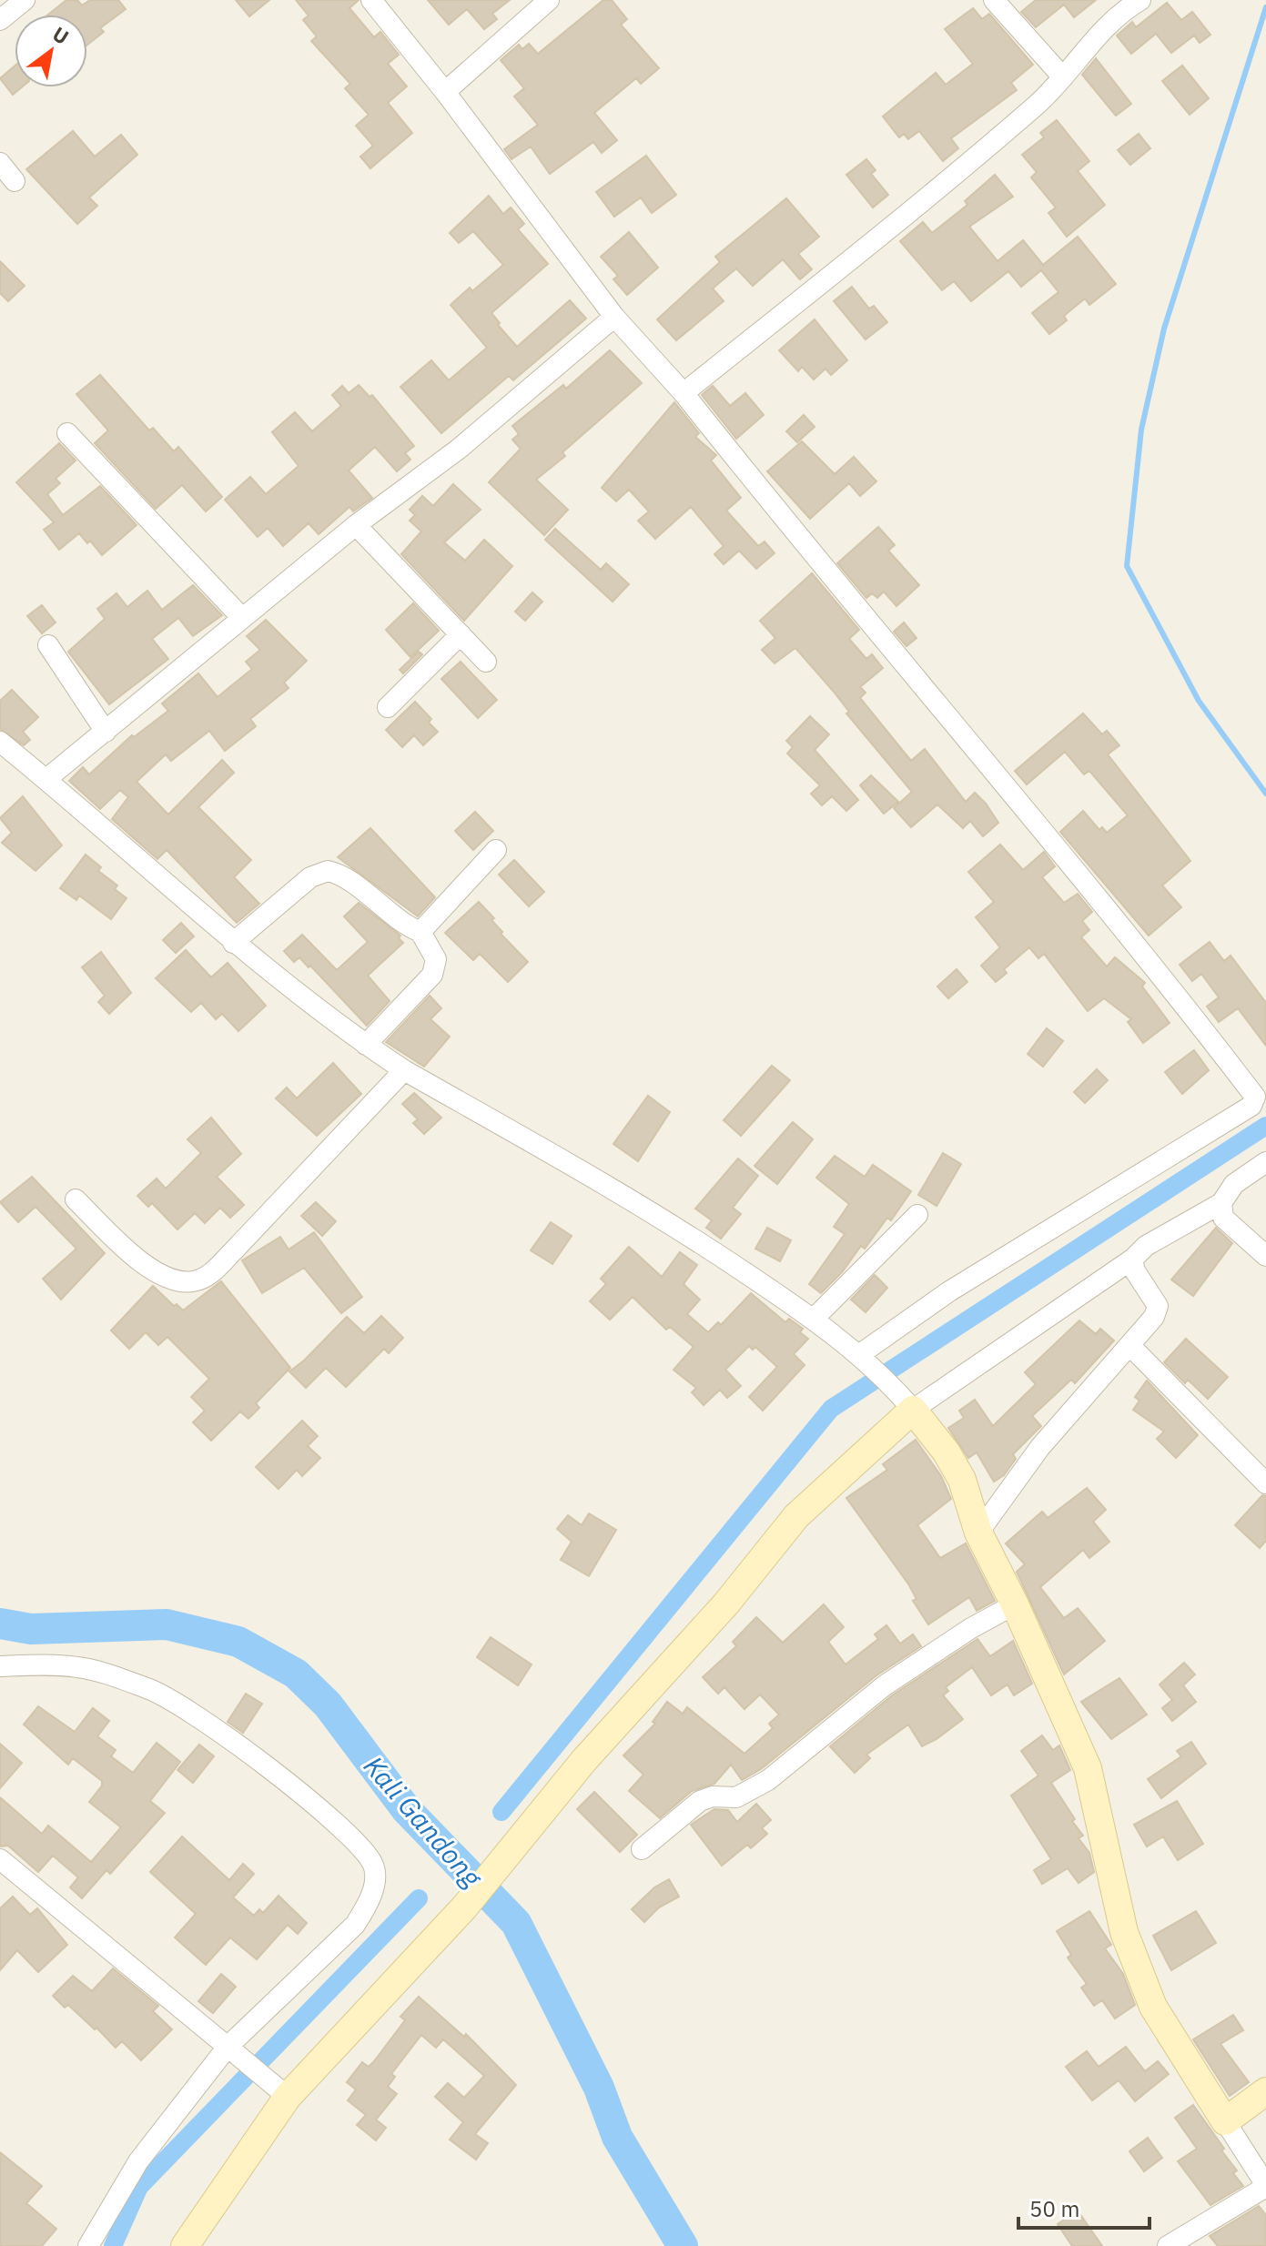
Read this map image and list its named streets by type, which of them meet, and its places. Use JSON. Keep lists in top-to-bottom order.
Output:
{
  "water": ["Kali Gandong"],
  "scale_bar": "50 m",
  "north": "top right"
}
